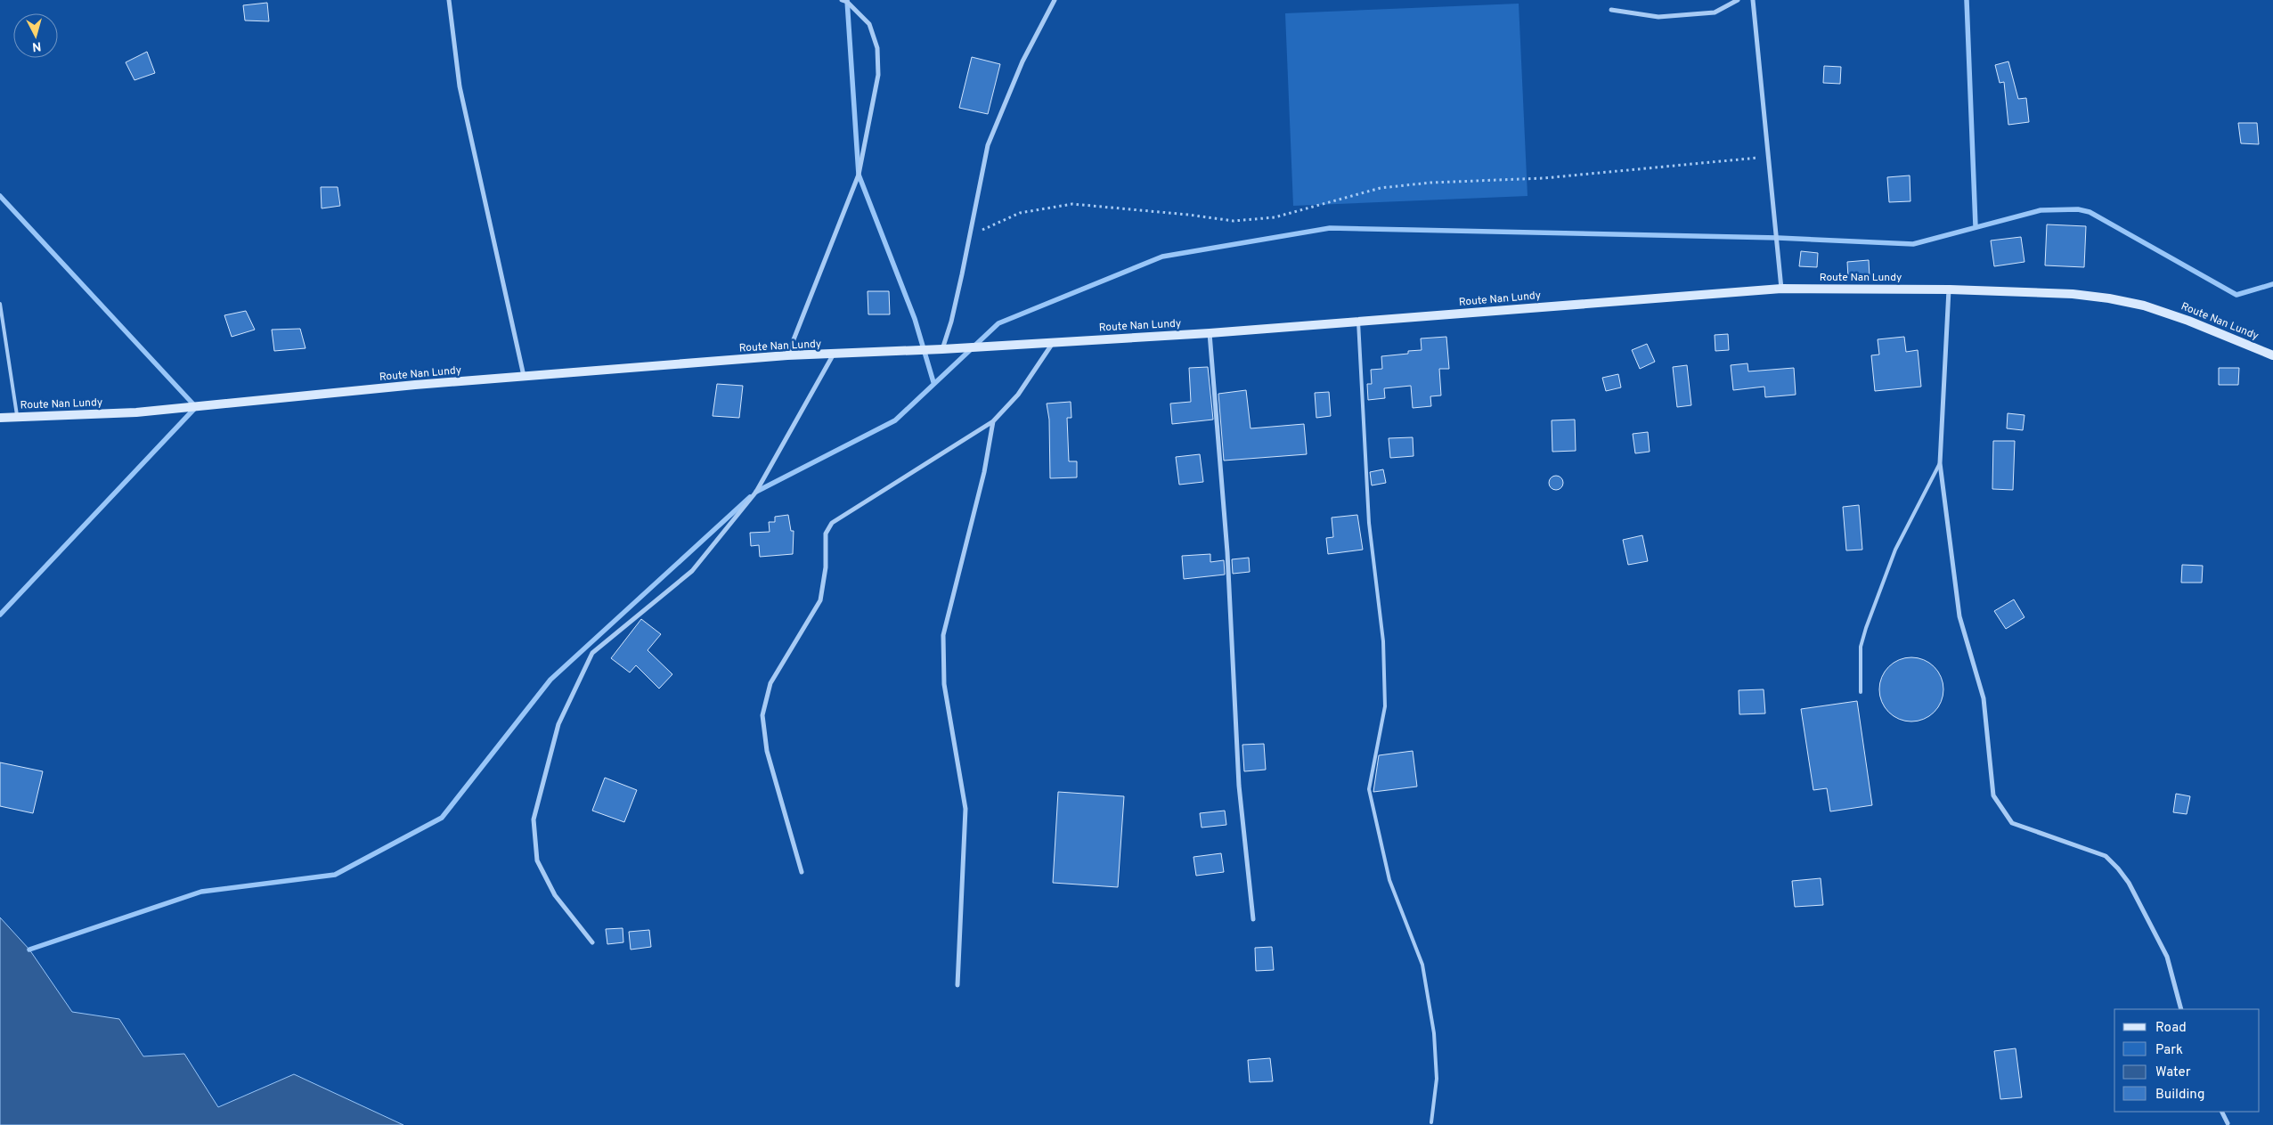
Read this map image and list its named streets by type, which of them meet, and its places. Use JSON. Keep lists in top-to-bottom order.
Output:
{
  "streets": {
    "main road": ["Route Nan Lundy"]
  },
  "legend": [
    "Road",
    "Park",
    "Water",
    "Building"
  ],
  "north": "bottom"
}
